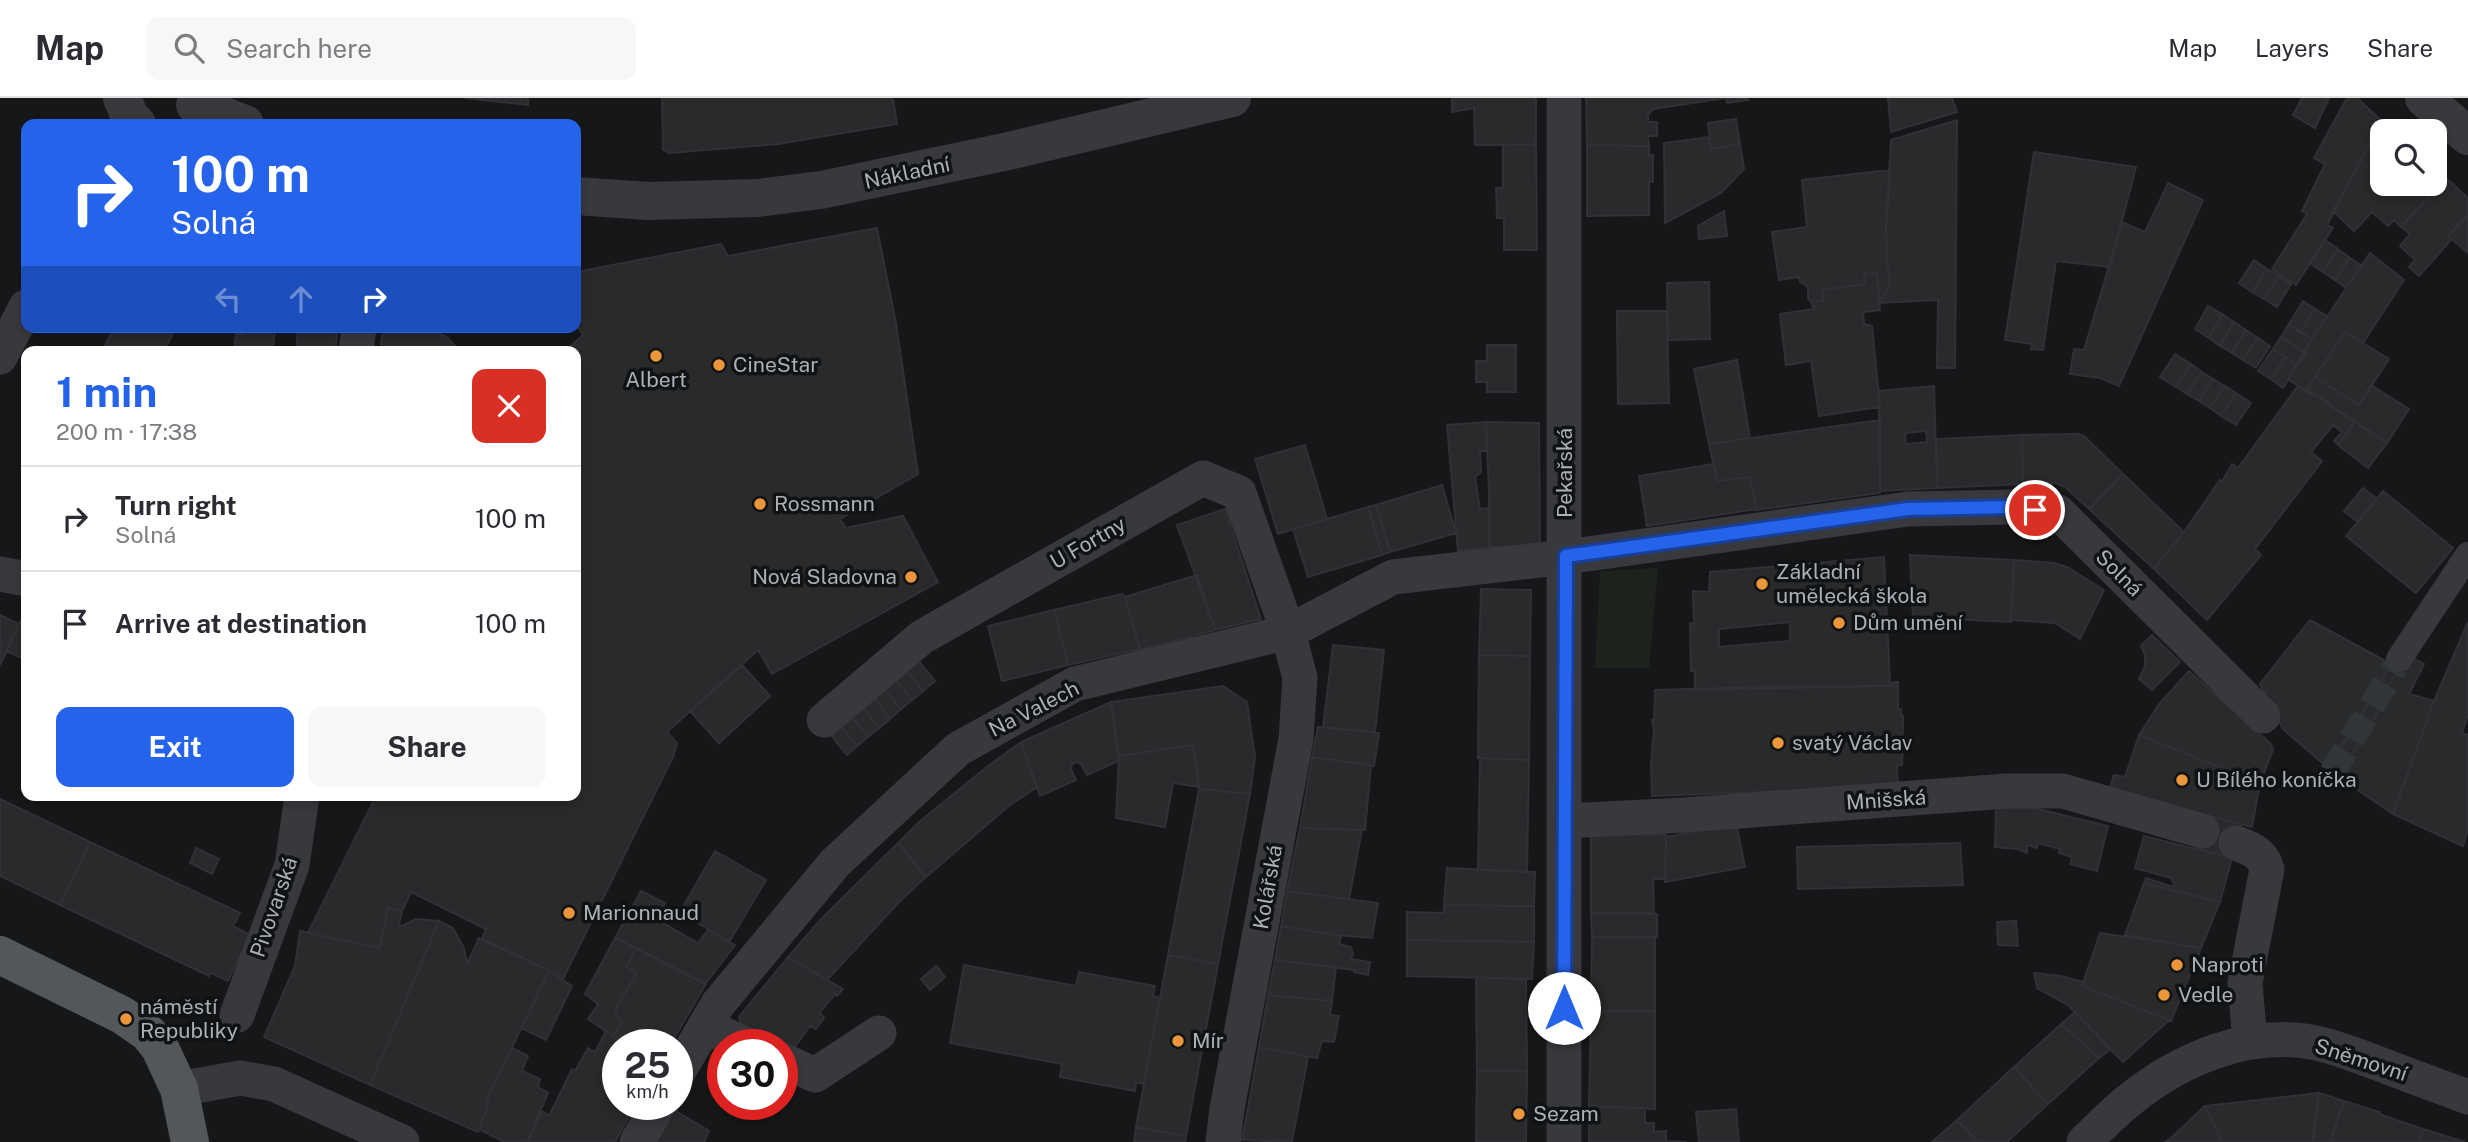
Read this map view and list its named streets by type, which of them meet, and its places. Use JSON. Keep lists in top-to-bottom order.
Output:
{
  "streets": {
    "street": [
      "Nákladní",
      "Pekařská",
      "U Fortny",
      "Solná",
      "Na Valech",
      "Mnišská",
      "Kolářská",
      "Pivovarská",
      "Sněmovní"
    ]
  },
  "crossings": [
    ["Pekařská", "Solná"],
    ["Pekařská", "Na Valech"],
    ["Pekařská", "Mnišská"],
    ["U Fortny", "Na Valech"],
    ["U Fortny", "Kolářská"],
    ["Solná", "Na Valech"],
    ["Na Valech", "Kolářská"]
  ],
  "places": [
    "Albert",
    "CineStar",
    "Rossmann",
    "Nová Sladovna",
    "Základní umělecká škola",
    "Dům umění",
    "svatý Václav",
    "U Bílého koníčka",
    "Marionnaud",
    "Naproti",
    "Vedle",
    "náměstí Republiky",
    "Mír",
    "Sezam"
  ],
  "page": {
    "header": "Map",
    "search": "Search here",
    "nav": ["Map", "Layers", "Share"],
    "turn": ["100 m", "Solná"],
    "heading": ["1 min", "200 m · 17:38"],
    "list": [
      {
        "name": "Turn right",
        "note": "Solná",
        "value": "100 m"
      },
      {
        "name": "Arrive at destination",
        "value": "100 m"
      }
    ],
    "buttons": ["Exit", "Share"],
    "speed": "25 km/h",
    "limit": "30"
  }
}
